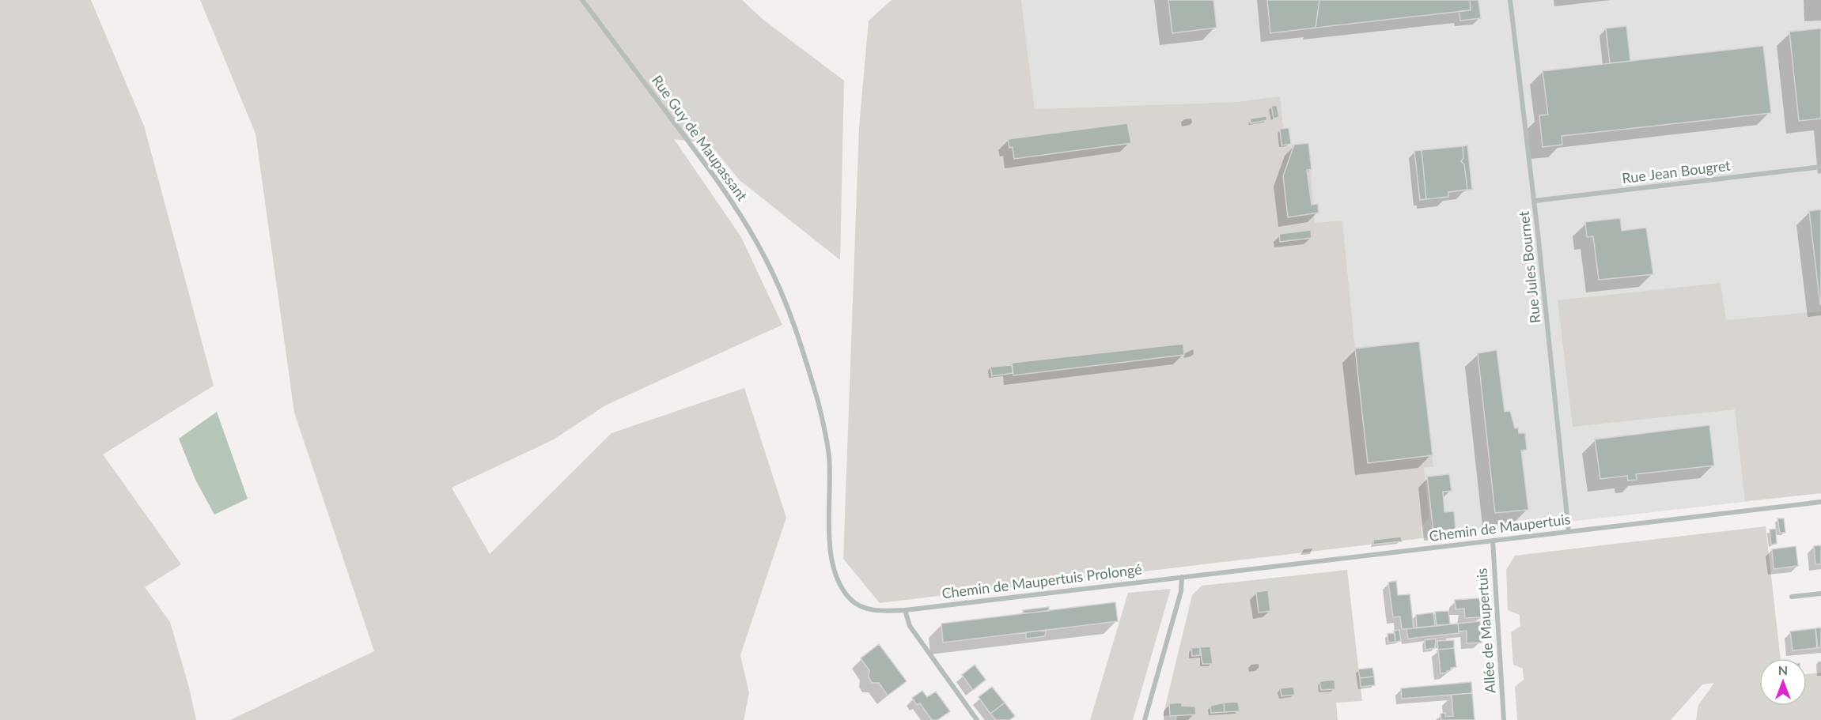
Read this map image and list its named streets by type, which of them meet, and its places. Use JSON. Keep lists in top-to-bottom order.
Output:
{
  "streets": {
    "street": [
      "Rue Guy de Maupassant",
      "Rue Jean Bougret",
      "Rue Jules Bournet",
      "Chemin de Maupertuis",
      "Chemin de Maupertuis Prolongé",
      "Allée de Maupertuis"
    ]
  },
  "crossings": [
    ["Rue Guy de Maupassant", "Chemin de Maupertuis Prolongé"],
    ["Rue Jean Bougret", "Rue Jules Bournet"],
    ["Rue Jules Bournet", "Chemin de Maupertuis"],
    ["Chemin de Maupertuis", "Chemin de Maupertuis Prolongé"],
    ["Chemin de Maupertuis", "Allée de Maupertuis"]
  ],
  "north": "top"
}
